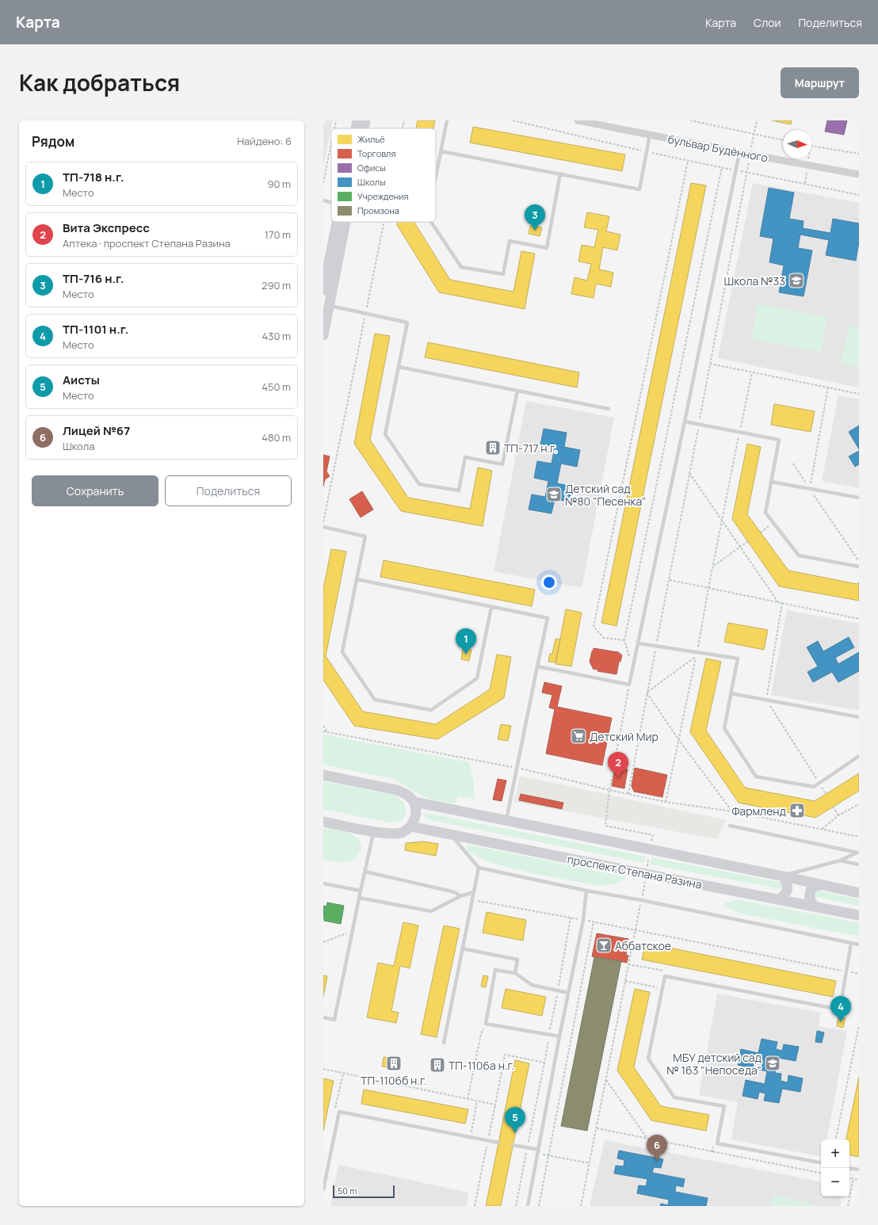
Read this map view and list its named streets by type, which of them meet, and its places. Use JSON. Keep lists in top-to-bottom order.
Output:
{
  "streets": {
    "main road": ["проспект Степана Разина"],
    "street": ["бульвар Будённого"]
  },
  "places": {
    "school or university": ["Школа №33", "Детский сад №80 \"Песенка\"", "МБУ детский сад № 163 \"Непоседа\""],
    "building": ["ТП-717 н.г.", "ТП-1106б н.г.", "ТП-1106а н.г."],
    "supermarket": ["Детский Мир"],
    "pharmacy": ["Фармленд"],
    "bar": ["Аббатское"]
  },
  "legend": [
    "Жильё",
    "Торговля",
    "Офисы",
    "Школы",
    "Учреждения",
    "Промзона"
  ],
  "scale_bar": "50 m",
  "north": "right",
  "page": {
    "header": "Карта",
    "nav": ["Карта", "Слои", "Поделиться"],
    "title": "Как добраться",
    "buttons": [
      "Маршрут",
      ["Сохранить", "Поделиться"]
    ],
    "heading": ["Рядом", "Найдено: 6"],
    "list": [
      {
        "mark": "1",
        "name": "ТП-718 н.г.",
        "note": "Место",
        "value": "90 m"
      },
      {
        "mark": "2",
        "name": "Вита Экспресс",
        "note": "Аптека · проспект Степана Разина",
        "value": "170 m"
      },
      {
        "mark": "3",
        "name": "ТП-716 н.г.",
        "note": "Место",
        "value": "290 m"
      },
      {
        "mark": "4",
        "name": "ТП-1101 н.г.",
        "note": "Место",
        "value": "430 m"
      },
      {
        "mark": "5",
        "name": "Аисты",
        "note": "Место",
        "value": "450 m"
      },
      {
        "mark": "6",
        "name": "Лицей №67",
        "note": "Школа",
        "value": "480 m"
      }
    ],
    "pins": [
      "3",
      "1",
      "2",
      "4",
      "5",
      "6"
    ],
    "map_buttons": ["+", "−"],
    "scale": "50 m"
  }
}
